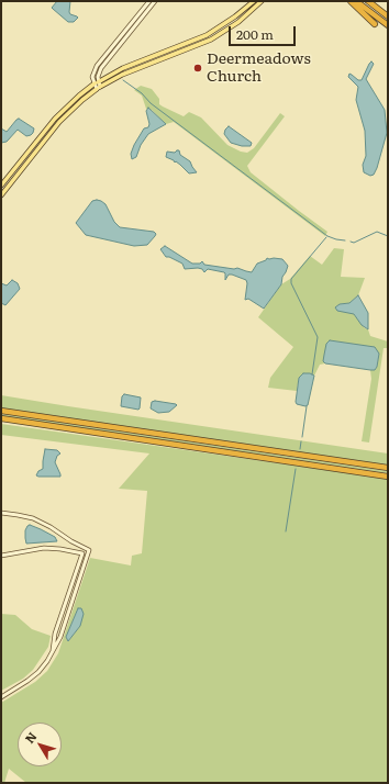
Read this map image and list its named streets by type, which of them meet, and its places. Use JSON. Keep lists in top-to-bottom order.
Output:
{
  "places": ["Deermeadows Church"],
  "scale_bar": "200 m",
  "north": "top left"
}
